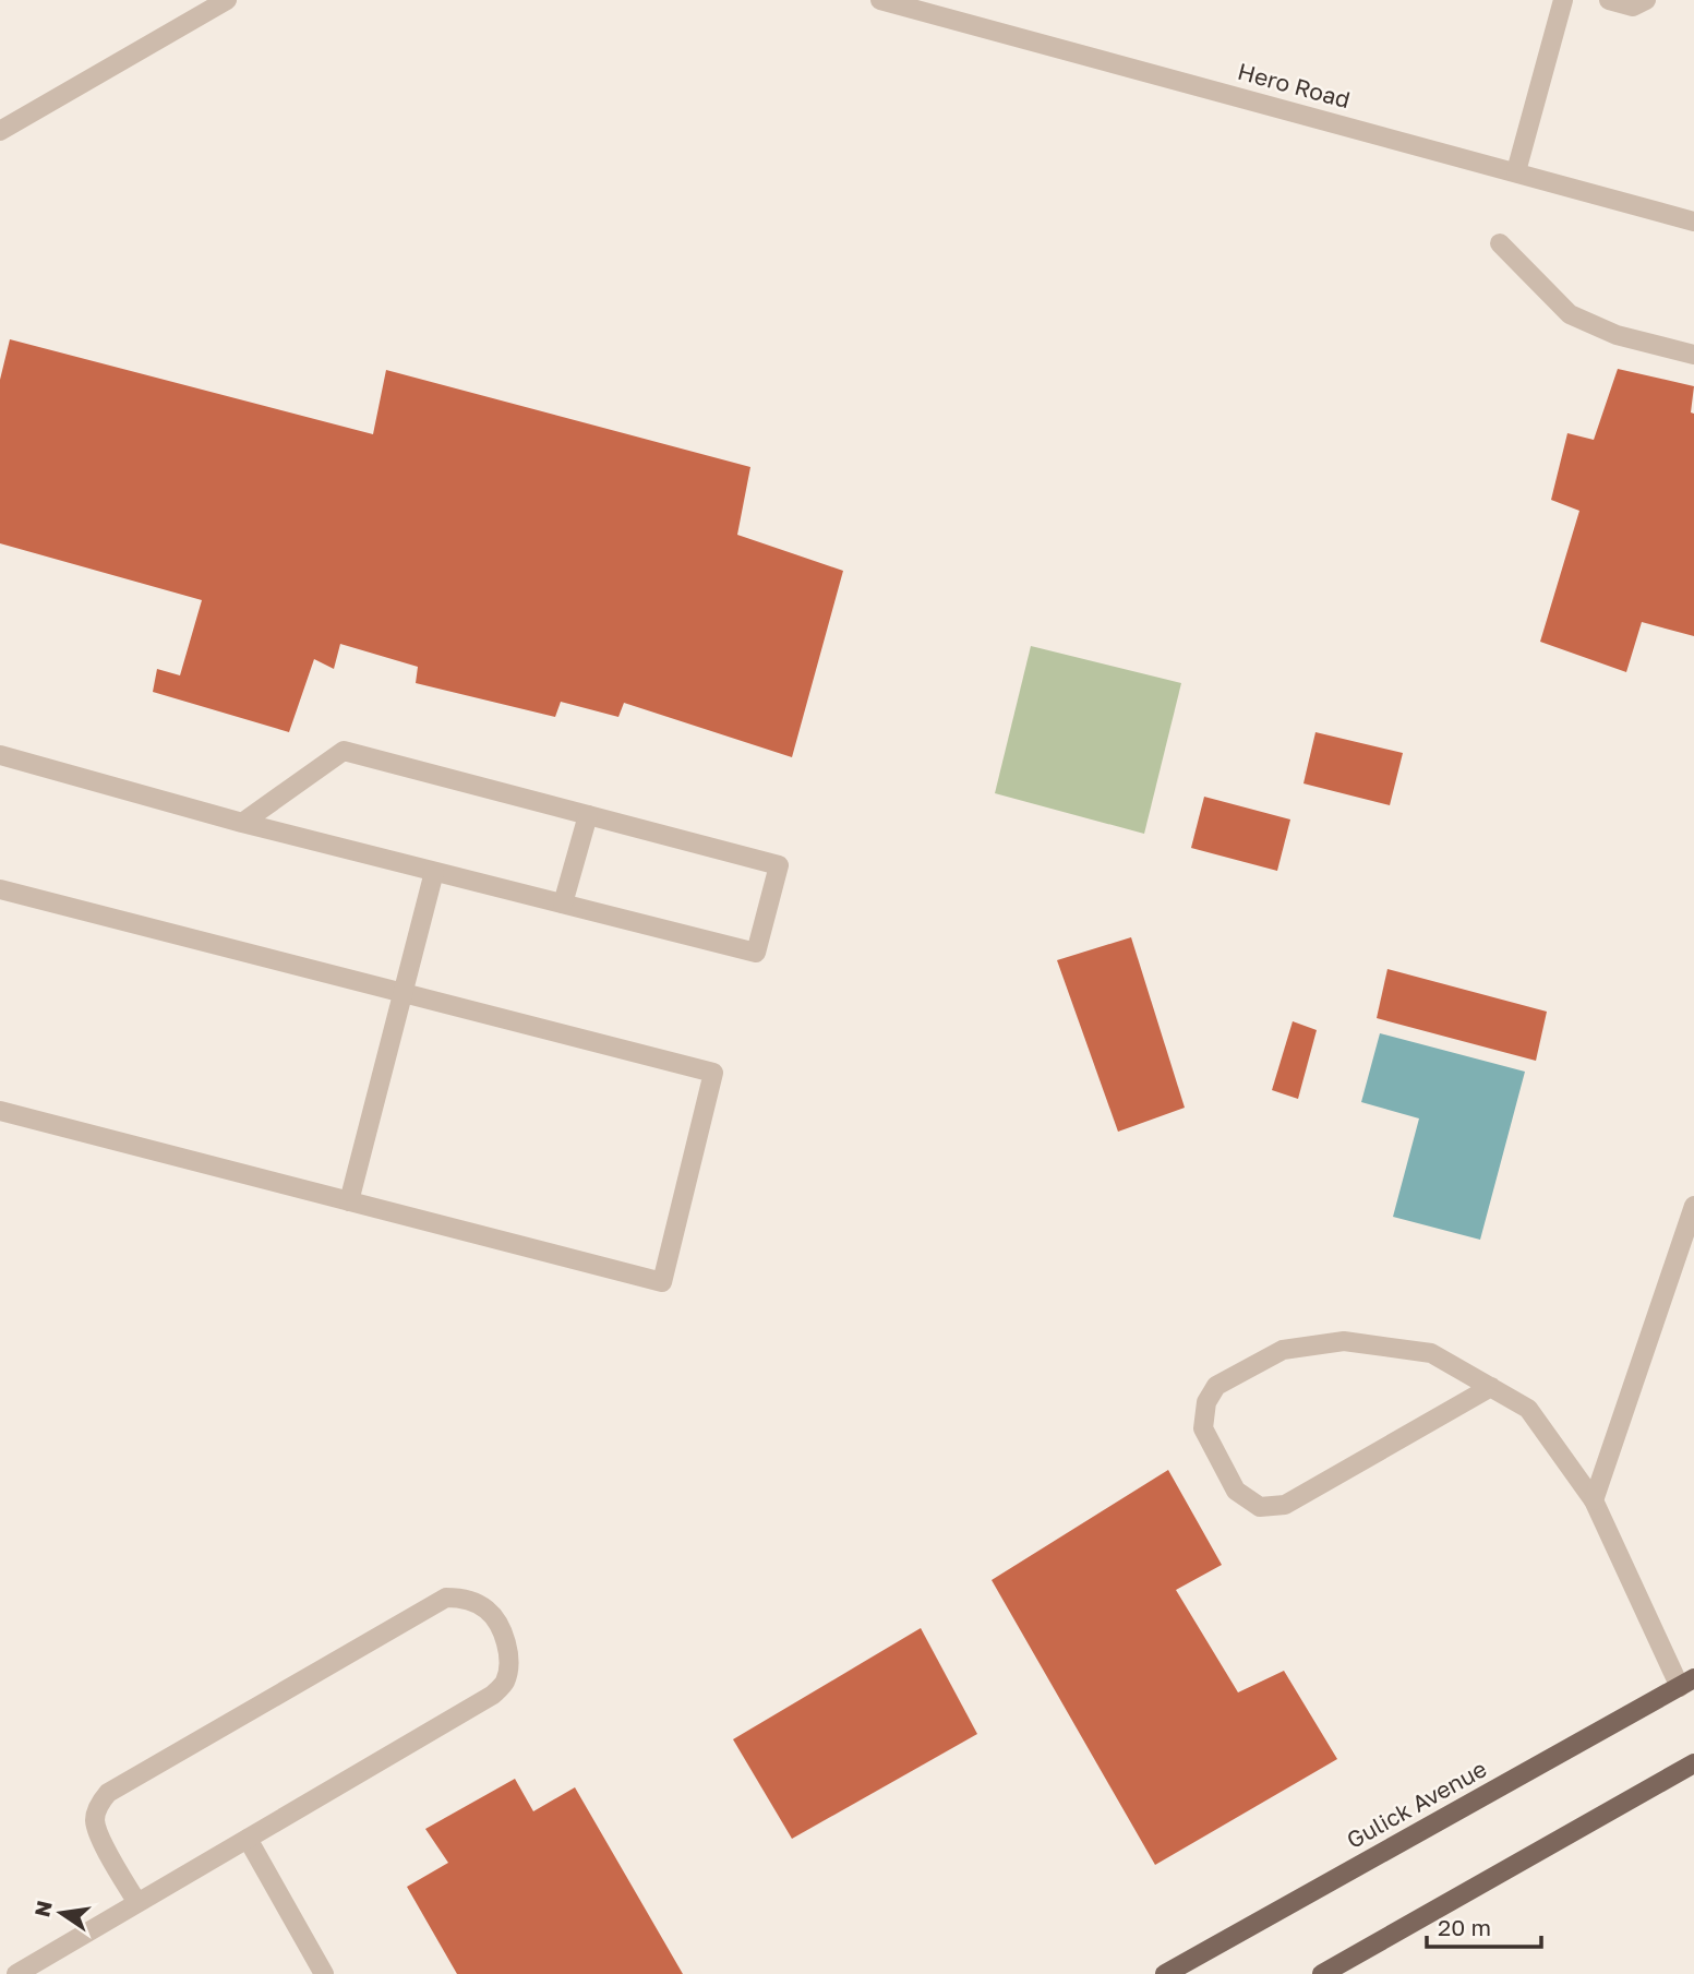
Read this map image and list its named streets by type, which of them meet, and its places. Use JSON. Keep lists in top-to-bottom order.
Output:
{
  "streets": {
    "main road": ["Gulick Avenue"],
    "street": ["Hero Road"]
  },
  "scale_bar": "20 m",
  "north": "left"
}
